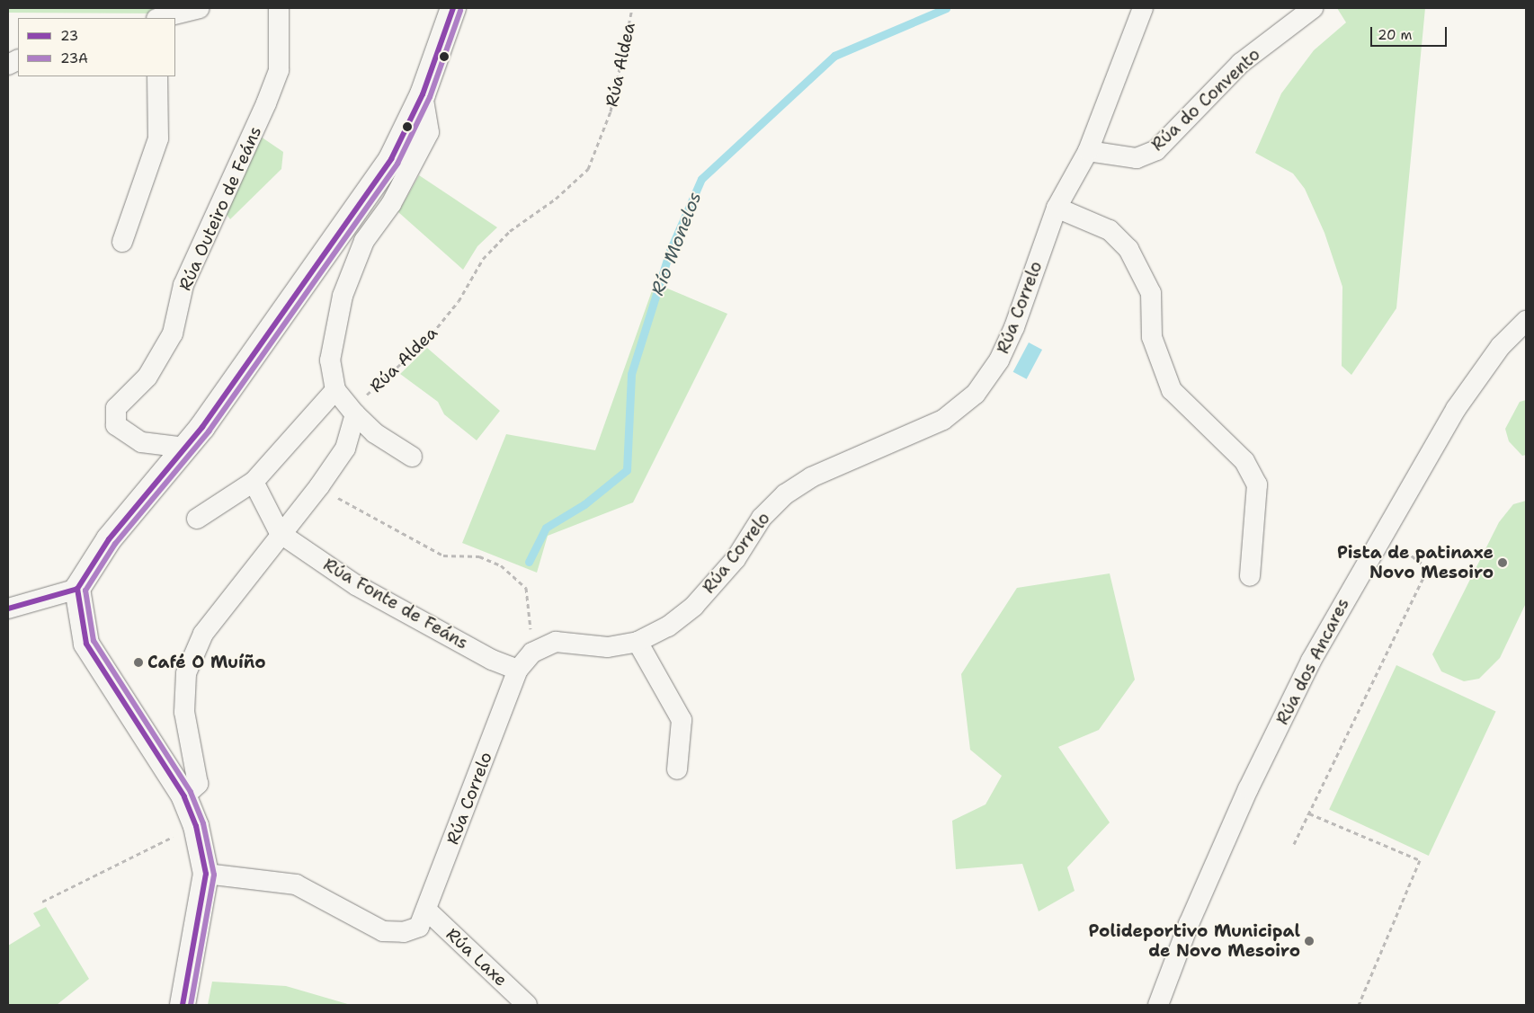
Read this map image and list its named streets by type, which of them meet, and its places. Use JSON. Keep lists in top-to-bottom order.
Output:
{
  "streets": {
    "street": [
      "Rúa do Convento",
      "Rúa Outeiro de Feáns",
      "Rúa Correlo",
      "Rúa Fonte de Feáns",
      "Rúa dos Ancares",
      "Rúa Laxe"
    ],
    "path": ["Rúa Aldea"]
  },
  "crossings": [
    ["Rúa do Convento", "Rúa Correlo"],
    ["Rúa Correlo", "Rúa Fonte de Feáns"],
    ["Rúa Correlo", "Rúa Laxe"]
  ],
  "water": ["Río Monelos"],
  "places": ["Pista de patinaxe Novo Mesoiro", "Café O Muíño", "Polideportivo Municipal de Novo Mesoiro"],
  "lines": ["transit line 23", "transit line 23A"],
  "legend": ["23", "23A"],
  "scale_bar": "20 m"
}
